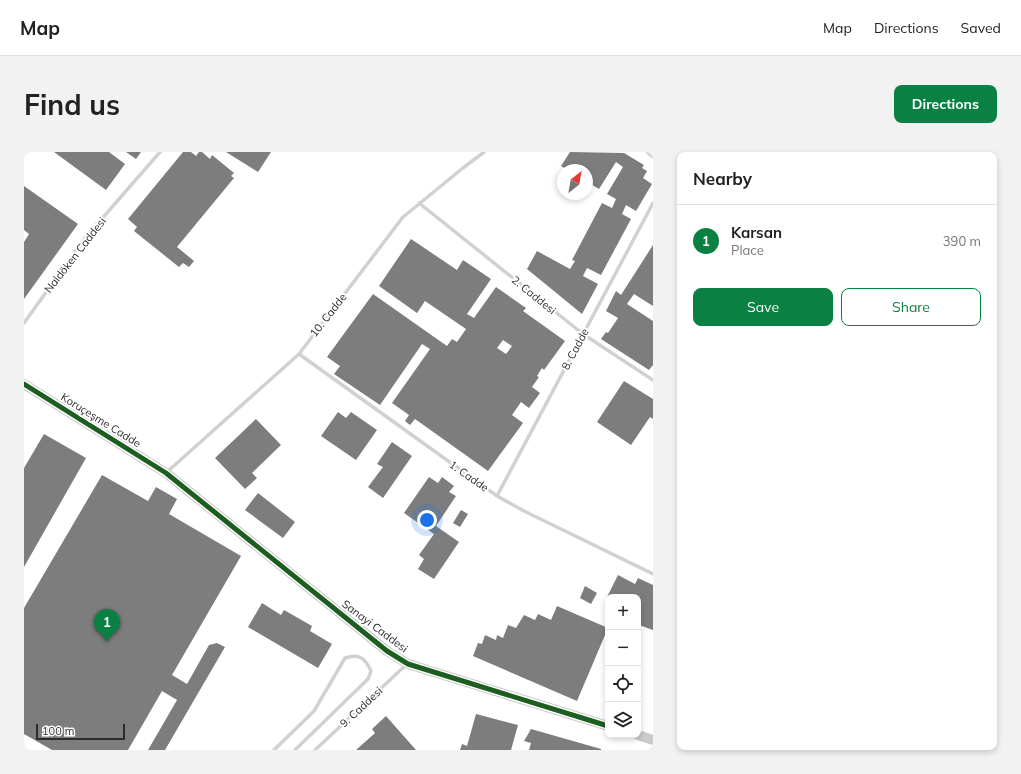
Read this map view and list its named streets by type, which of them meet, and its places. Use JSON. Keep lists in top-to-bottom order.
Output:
{
  "streets": {
    "street": ["Koruçeşme Cadde", "Sanayi Caddesi"],
    "lane": [
      "Naldöken Caddesi",
      "2. Caddesi",
      "10. Cadde",
      "8. Cadde",
      "1. Cadde",
      "9. Caddesi"
    ]
  },
  "crossings": [
    ["2. Caddesi", "10. Cadde"],
    ["2. Caddesi", "8. Cadde"],
    ["10. Cadde", "Koruçeşme Cadde"],
    ["10. Cadde", "1. Cadde"],
    ["10. Cadde", "Sanayi Caddesi"],
    ["8. Cadde", "1. Cadde"],
    ["Koruçeşme Cadde", "Sanayi Caddesi"],
    ["Sanayi Caddesi", "9. Caddesi"]
  ],
  "scale_bar": "100 m",
  "north": "top right",
  "page": {
    "header": "Map",
    "nav": ["Map", "Directions", "Saved"],
    "buttons": [
      "Directions",
      ["Save", "Share"]
    ],
    "title": "Find us",
    "heading": "Nearby",
    "list": [
      {
        "mark": "1",
        "name": "Karsan",
        "note": "Place",
        "value": "390 m"
      }
    ],
    "map_buttons": ["+", "−"],
    "pins": "1",
    "scale": "100 m"
  }
}
